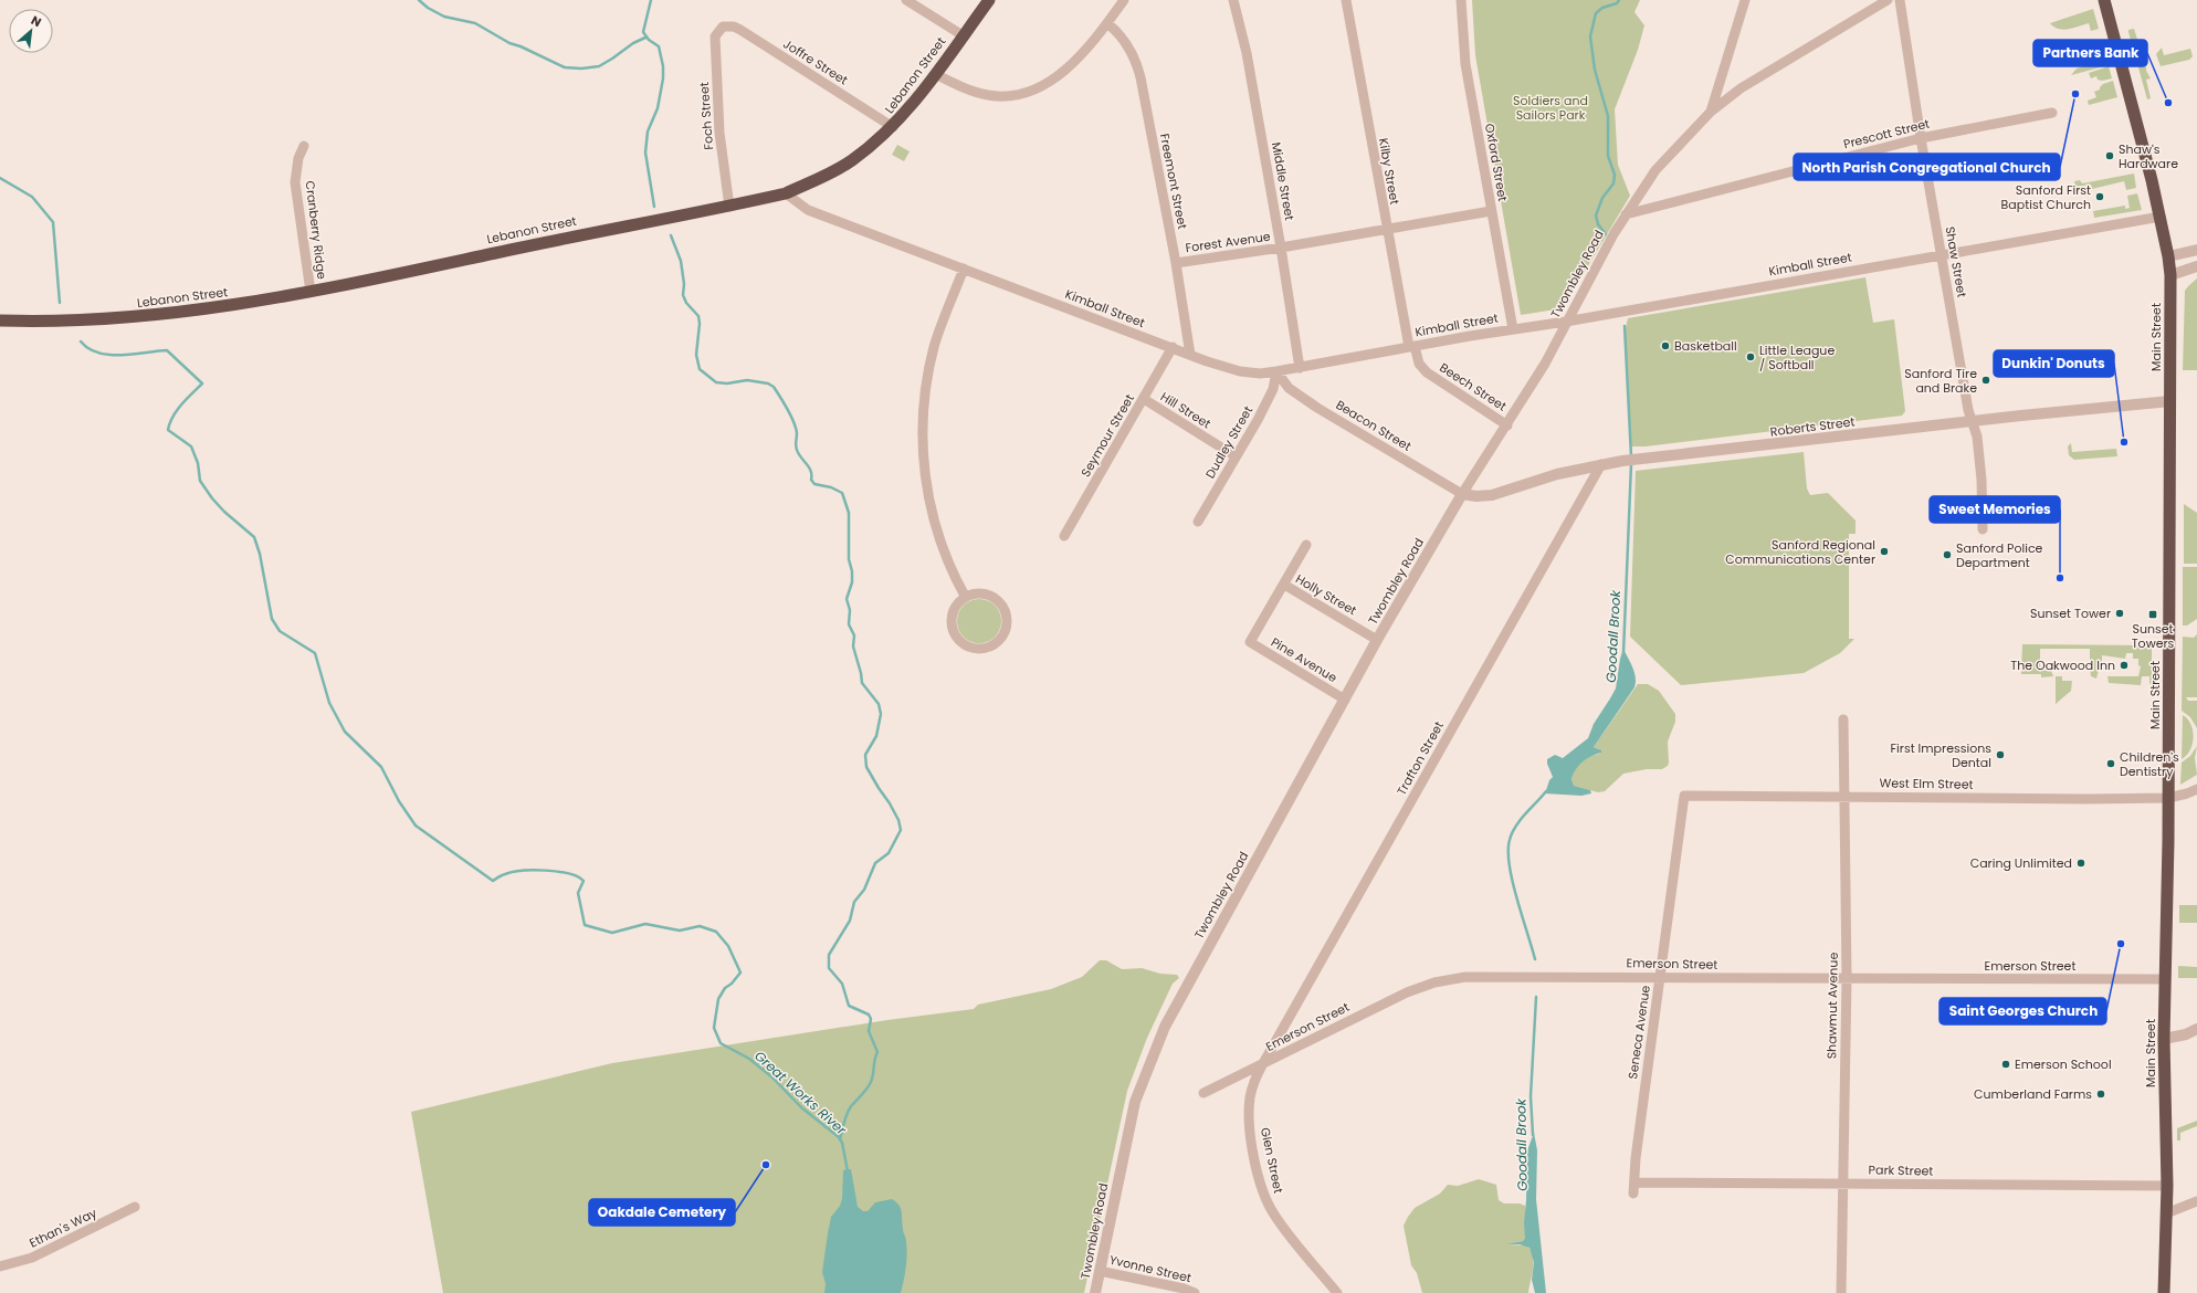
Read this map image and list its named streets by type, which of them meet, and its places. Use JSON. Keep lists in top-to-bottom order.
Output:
{
  "streets": {
    "highway": ["Lebanon Street", "Main Street"],
    "street": [
      "Joffre Street",
      "Foch Street",
      "Prescott Street",
      "Oxford Street",
      "Kilby Street",
      "Freemont Street",
      "Middle Street",
      "Cranberry Ridge",
      "Forest Avenue",
      "Shaw Street",
      "Kimball Street",
      "Twombley Road",
      "Beech Street",
      "Hill Street",
      "Beacon Street",
      "Roberts Street",
      "Seymour Street",
      "Dudley Street",
      "Holly Street",
      "Pine Avenue",
      "Trafton Street",
      "West Elm Street",
      "Emerson Street",
      "Shawmut Avenue",
      "Seneca Avenue",
      "Glen Street",
      "Park Street",
      "Ethan's Way",
      "Yvonne Street"
    ]
  },
  "crossings": [
    ["Joffre Street", "Lebanon Street"],
    ["Joffre Street", "Foch Street"],
    ["Lebanon Street", "Foch Street"],
    ["Lebanon Street", "Cranberry Ridge"],
    ["Lebanon Street", "Kimball Street"],
    ["Prescott Street", "Shaw Street"],
    ["Prescott Street", "Twombley Road"],
    ["Oxford Street", "Forest Avenue"],
    ["Oxford Street", "Kimball Street"],
    ["Kilby Street", "Forest Avenue"],
    ["Kilby Street", "Kimball Street"],
    ["Kilby Street", "Beech Street"],
    ["Freemont Street", "Forest Avenue"],
    ["Freemont Street", "Kimball Street"],
    ["Middle Street", "Forest Avenue"],
    ["Middle Street", "Kimball Street"],
    ["Shaw Street", "Kimball Street"],
    ["Shaw Street", "Roberts Street"],
    ["Kimball Street", "Twombley Road"],
    ["Kimball Street", "Main Street"],
    ["Kimball Street", "Beech Street"],
    ["Kimball Street", "Beacon Street"],
    ["Kimball Street", "Seymour Street"],
    ["Kimball Street", "Dudley Street"],
    ["Twombley Road", "Beech Street"],
    ["Twombley Road", "Beacon Street"],
    ["Twombley Road", "Roberts Street"],
    ["Twombley Road", "Holly Street"],
    ["Twombley Road", "Pine Avenue"],
    ["Twombley Road", "Yvonne Street"],
    ["Main Street", "Roberts Street"],
    ["Main Street", "West Elm Street"],
    ["Main Street", "Emerson Street"],
    ["Main Street", "Park Street"],
    ["Hill Street", "Seymour Street"],
    ["Hill Street", "Dudley Street"],
    ["Beacon Street", "Roberts Street"],
    ["Beacon Street", "Dudley Street"],
    ["Roberts Street", "Trafton Street"],
    ["Holly Street", "Pine Avenue"],
    ["Trafton Street", "Emerson Street"],
    ["Trafton Street", "Glen Street"],
    ["West Elm Street", "Shawmut Avenue"],
    ["West Elm Street", "Seneca Avenue"],
    ["Emerson Street", "Shawmut Avenue"],
    ["Emerson Street", "Seneca Avenue"],
    ["Emerson Street", "Glen Street"],
    ["Shawmut Avenue", "Park Street"],
    ["Seneca Avenue", "Park Street"]
  ],
  "water": ["Goodall Brook", "Great Works River"],
  "parks": ["Soldiers and Sailors Park"],
  "places": {
    "other": [
      "North Parish Congregational Church",
      "Partners Bank",
      "Shaw's Hardware",
      "Sanford First Baptist Church",
      "Basketball",
      "Little League / Softball",
      "Sanford Tire and Brake",
      "Dunkin' Donuts",
      "Sanford Regional Communications Center",
      "Sanford Police Department",
      "Sweet Memories",
      "Sunset Tower",
      "The Oakwood Inn",
      "First Impressions Dental",
      "Children's Dentistry",
      "Caring Unlimited",
      "Saint Georges Church",
      "Emerson School",
      "Cumberland Farms",
      "Oakdale Cemetery"
    ],
    "transit": ["Sunset Towers"]
  },
  "north": "top right"
}
